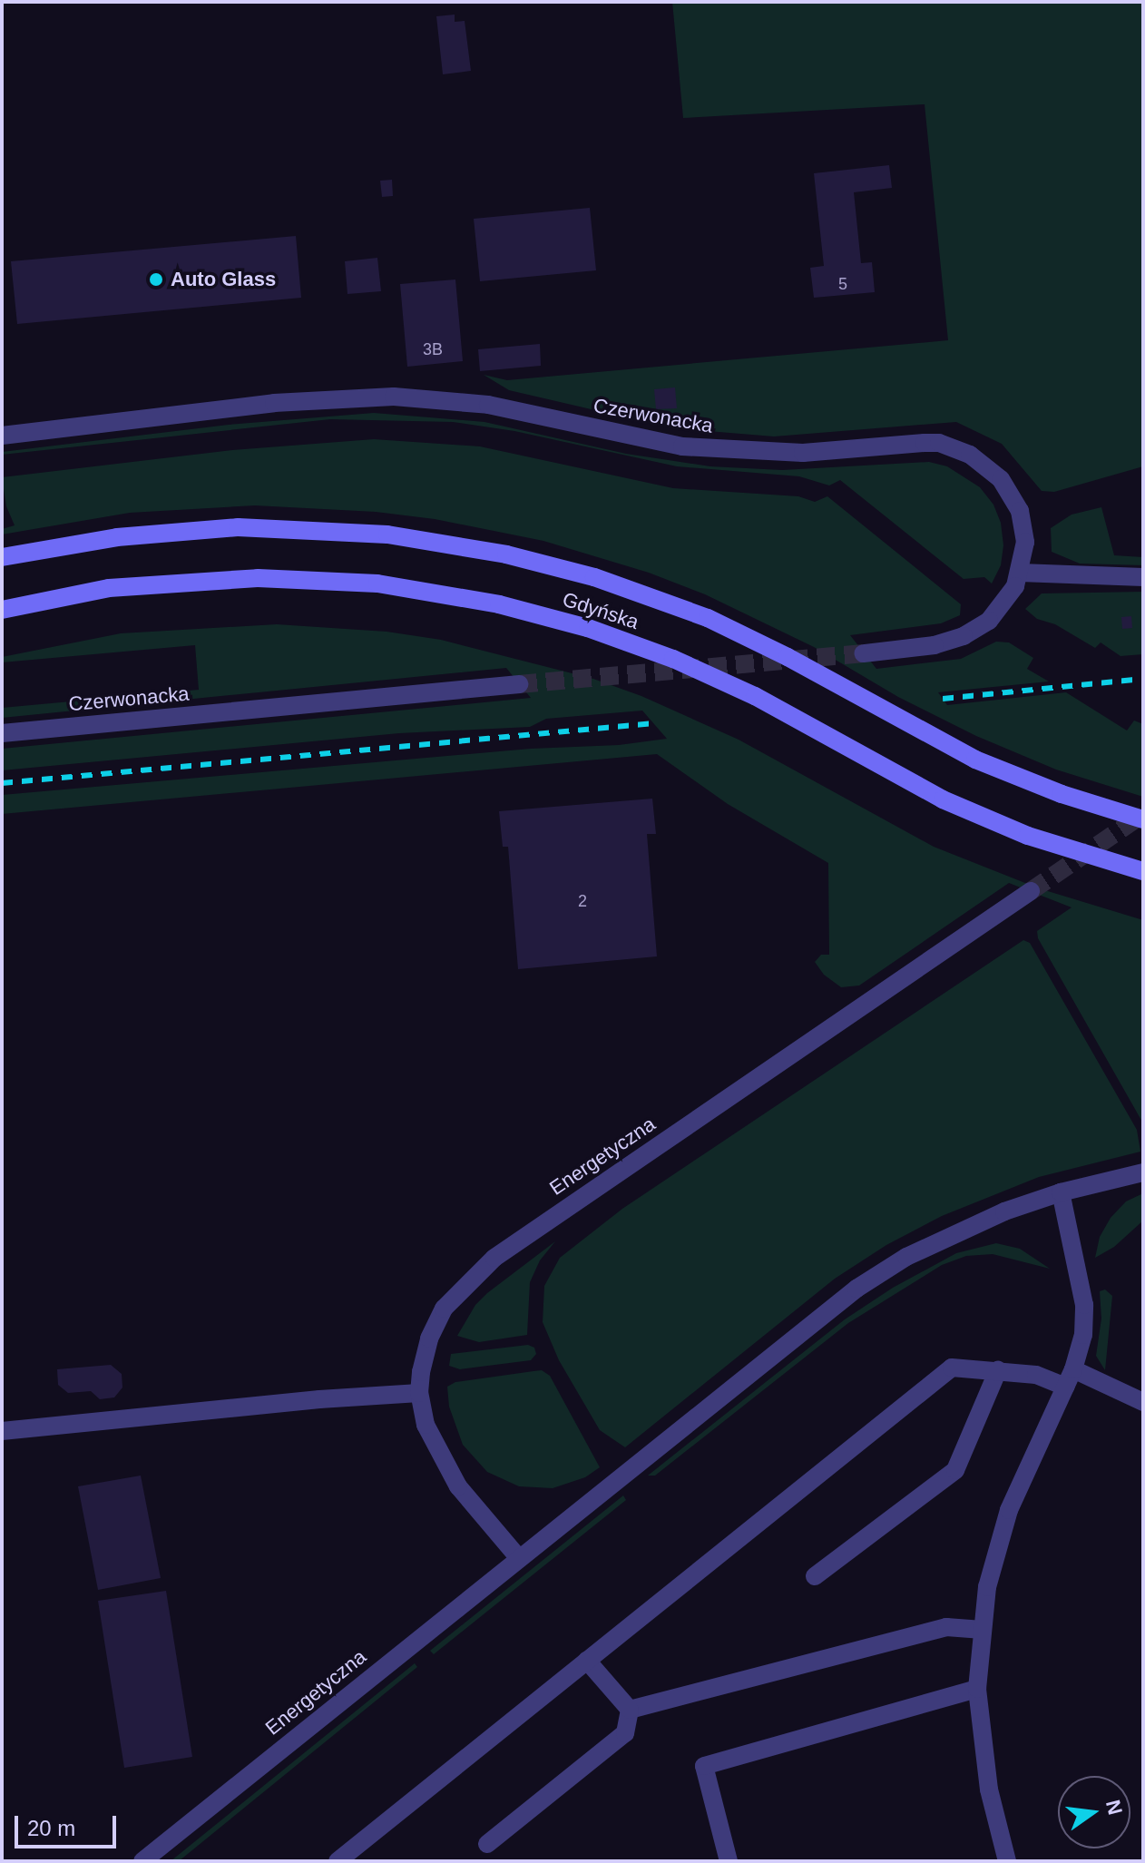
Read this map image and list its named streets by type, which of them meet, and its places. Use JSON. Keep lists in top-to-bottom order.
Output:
{
  "streets": {
    "main road": ["Gdyńska"],
    "street": ["Czerwonacka", "Energetyczna"]
  },
  "places": ["Auto Glass"],
  "house_numbers": ["5", "3B", "2"],
  "scale_bar": "20 m",
  "north": "right"
}
